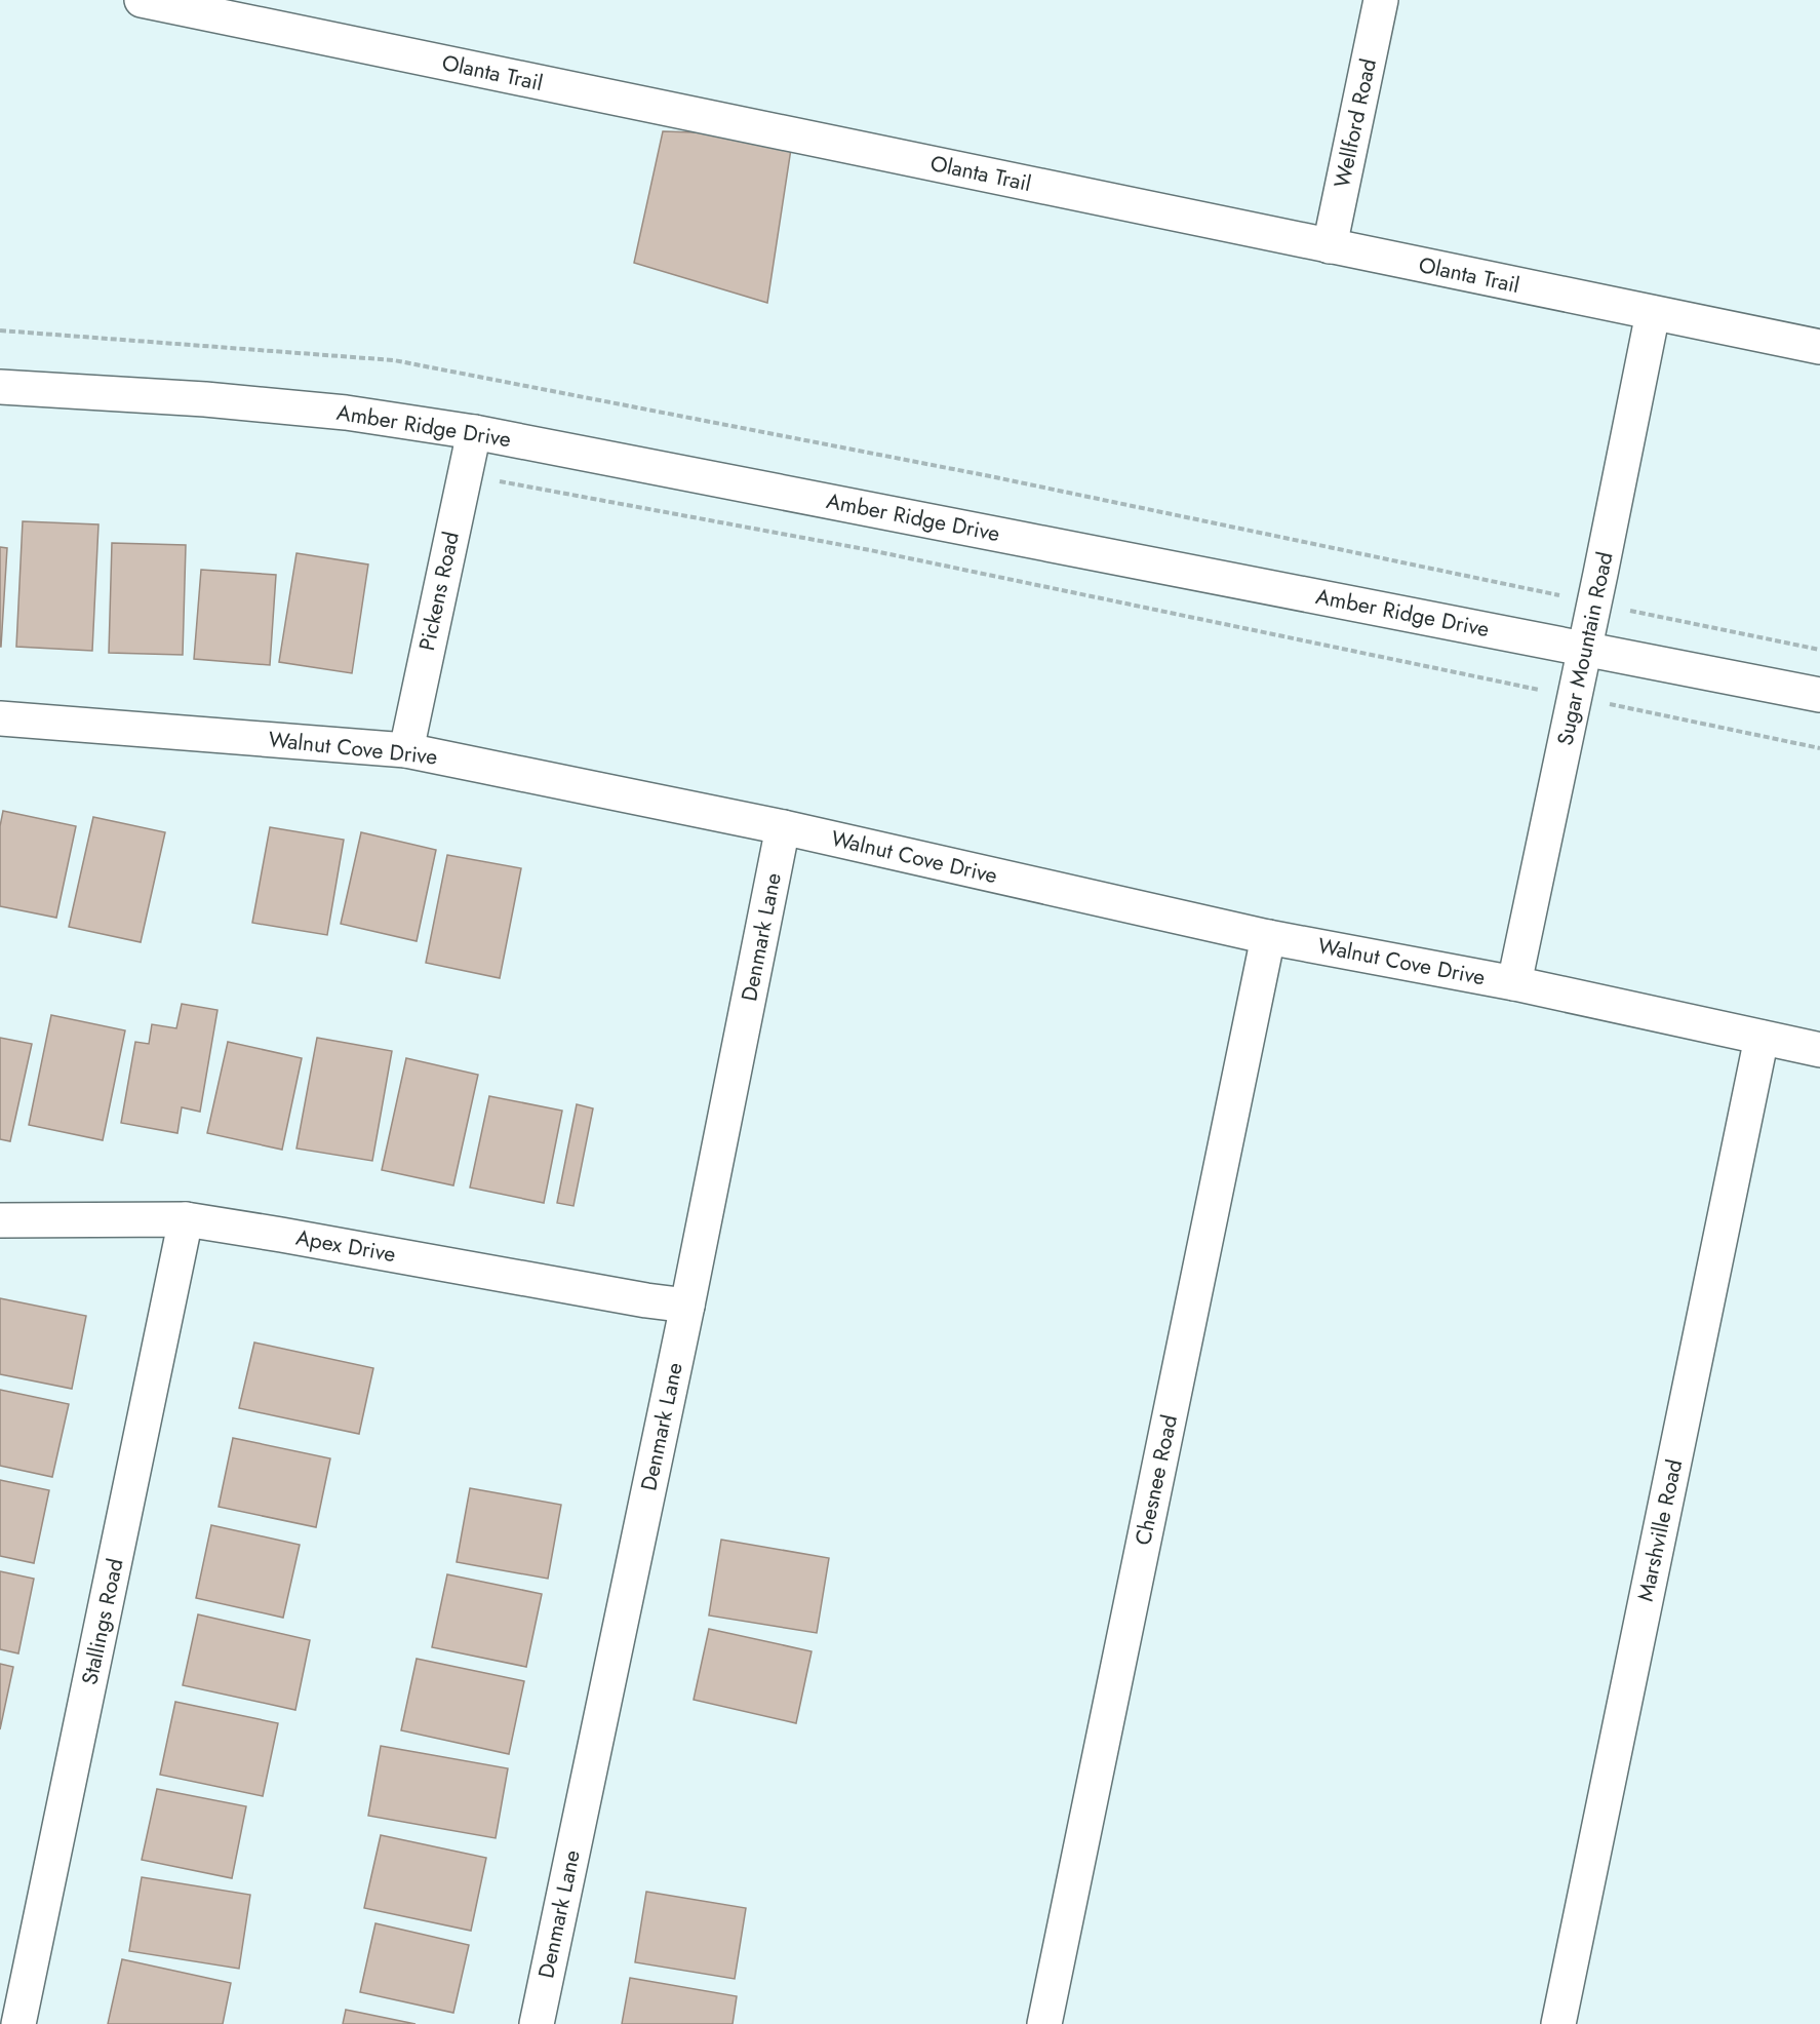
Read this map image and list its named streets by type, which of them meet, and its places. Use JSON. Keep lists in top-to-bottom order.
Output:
{
  "streets": {
    "street": [
      "Olanta Trail",
      "Wellford Road",
      "Amber Ridge Drive",
      "Pickens Road",
      "Sugar Mountain Road",
      "Walnut Cove Drive",
      "Denmark Lane",
      "Apex Drive",
      "Chesnee Road",
      "Marshville Road",
      "Stallings Road"
    ]
  },
  "crossings": [
    ["Olanta Trail", "Wellford Road"],
    ["Olanta Trail", "Sugar Mountain Road"],
    ["Amber Ridge Drive", "Pickens Road"],
    ["Amber Ridge Drive", "Sugar Mountain Road"],
    ["Pickens Road", "Walnut Cove Drive"],
    ["Sugar Mountain Road", "Walnut Cove Drive"],
    ["Walnut Cove Drive", "Denmark Lane"],
    ["Walnut Cove Drive", "Chesnee Road"],
    ["Walnut Cove Drive", "Marshville Road"],
    ["Denmark Lane", "Apex Drive"],
    ["Apex Drive", "Stallings Road"]
  ]
}
